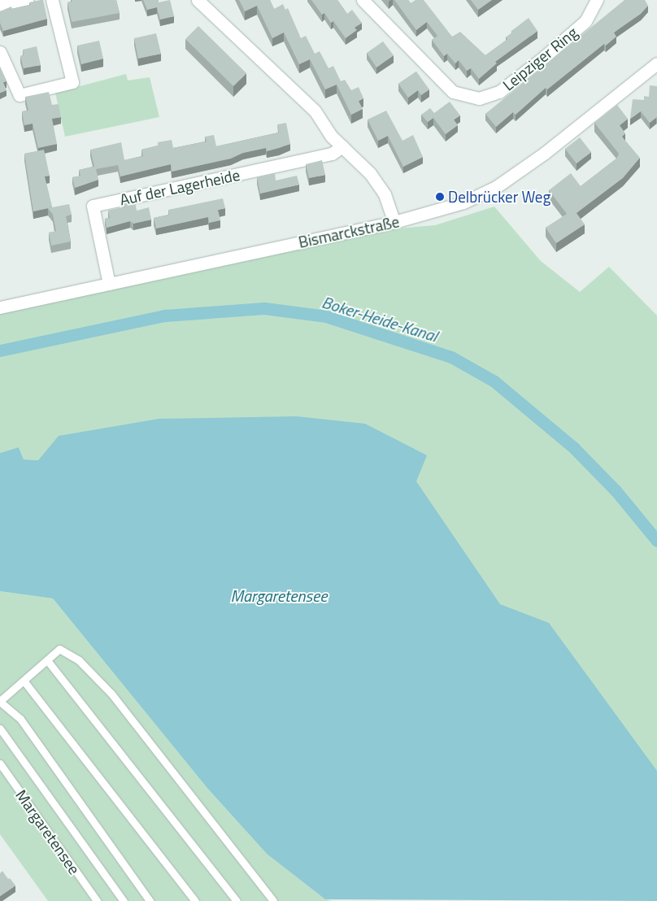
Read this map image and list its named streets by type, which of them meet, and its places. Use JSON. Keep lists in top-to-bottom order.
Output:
{
  "streets": {
    "street": ["Leipziger Ring", "Auf der Lagerheide", "Bismarckstraße"],
    "lane": ["Margaretensee"]
  },
  "crossings": [
    ["Auf der Lagerheide", "Bismarckstraße"]
  ],
  "water": ["Boker-Heide-Kanal", "Margaretensee"],
  "places": ["Delbrücker Weg"]
}
